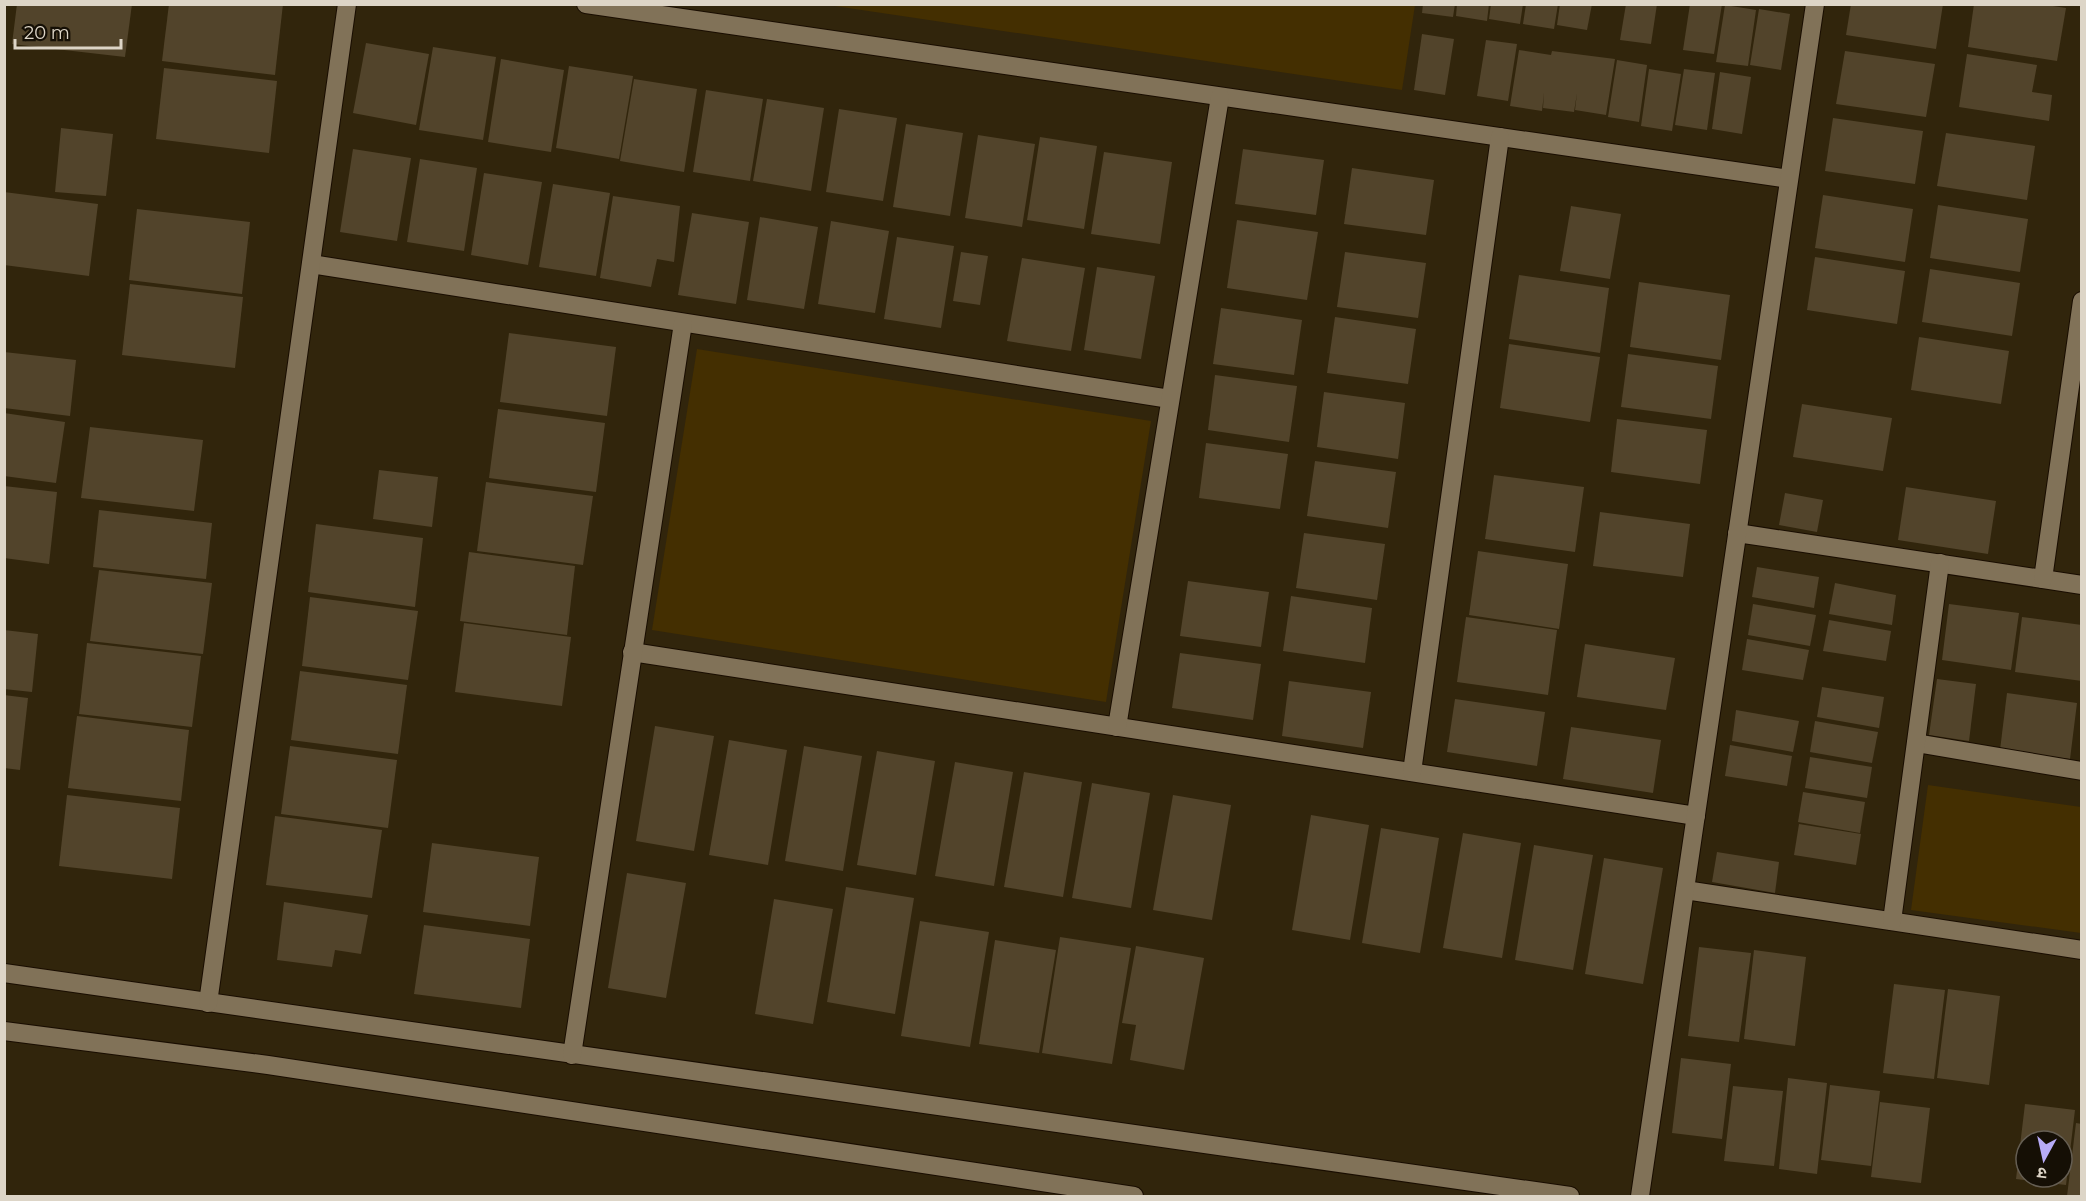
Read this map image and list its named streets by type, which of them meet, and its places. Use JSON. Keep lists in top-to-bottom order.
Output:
{
  "scale_bar": "20 m",
  "north": "bottom"
}
